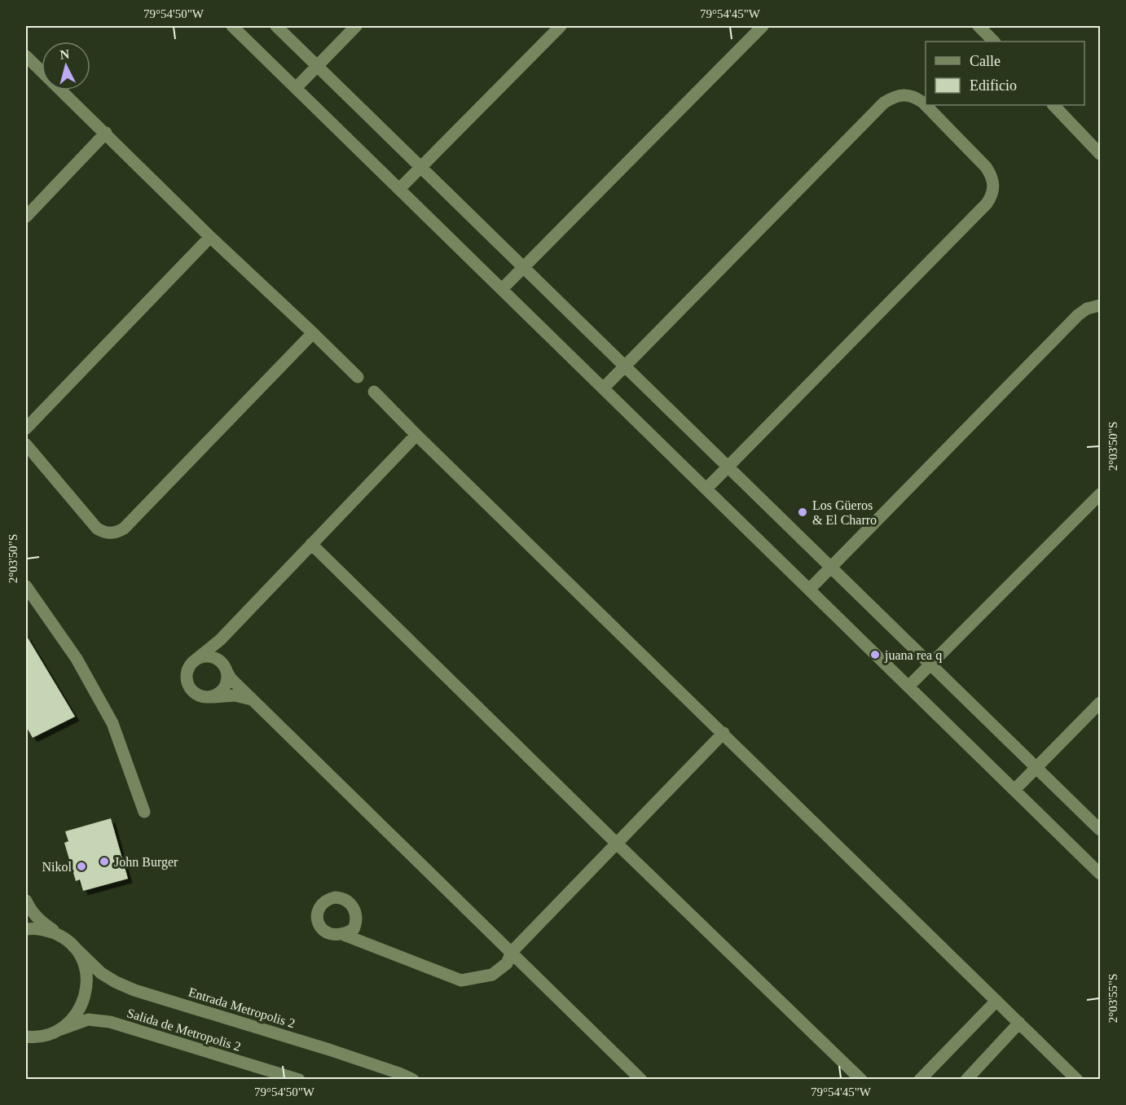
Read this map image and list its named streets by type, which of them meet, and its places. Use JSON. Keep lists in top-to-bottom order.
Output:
{
  "streets": {
    "street": ["Entrada Metropolis 2", "Salida de Metropolis 2"]
  },
  "places": [
    "Los Güeros & El Charro",
    "juana rea q",
    "John Burger",
    "Nikol"
  ],
  "legend": ["Calle", "Edificio"],
  "north": "top",
  "coordinates": [
    "79°54'50\"W",
    "79°54'45\"W",
    "2°03'50\"S",
    "2°03'55\"S"
  ]
}
